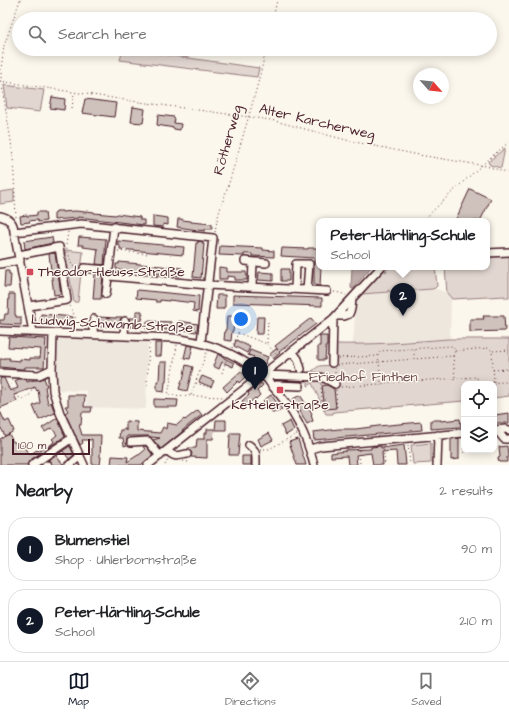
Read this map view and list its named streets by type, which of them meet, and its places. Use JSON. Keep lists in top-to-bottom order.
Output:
{
  "streets": {
    "street": ["Ludwig-Schwamb-Straße"],
    "path": ["Alter Karcherweg", "Rötherweg"]
  },
  "crossings": [
    ["Alter Karcherweg", "Rötherweg"]
  ],
  "parks": ["Friedhof Finthen"],
  "places": {
    "transit": ["Theodor-Heuss-Straße", "Kettelerstraße"]
  },
  "scale_bar": "100 m",
  "north": "bottom right",
  "page": {
    "search": "Search here",
    "popup": ["Peter-Härtling-Schule", "School"],
    "pins": ["2", "1"],
    "scale": "100 m",
    "heading": ["Nearby", "2 results"],
    "list": [
      {
        "mark": "1",
        "name": "Blumenstiel",
        "note": "Shop · Uhlerbornstraße",
        "value": "90 m"
      },
      {
        "mark": "2",
        "name": "Peter-Härtling-Schule",
        "note": "School",
        "value": "210 m"
      }
    ],
    "nav": ["Map", "Directions", "Saved"]
  }
}
